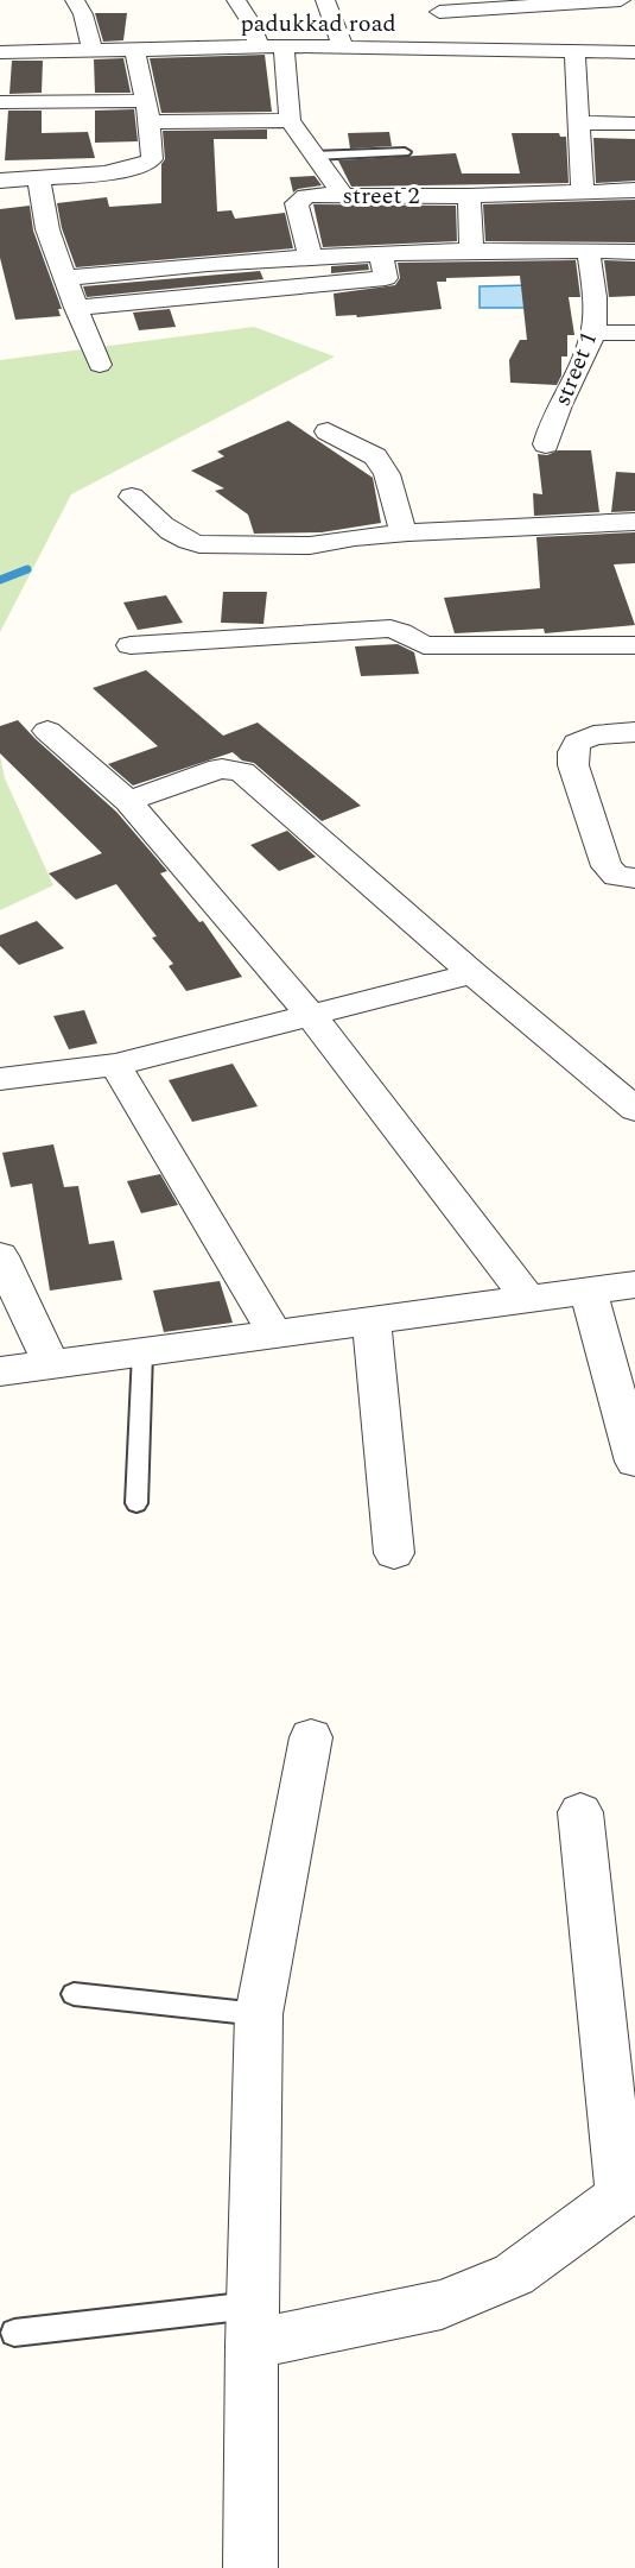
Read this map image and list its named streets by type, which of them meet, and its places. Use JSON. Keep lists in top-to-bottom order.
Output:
{
  "streets": {
    "street": ["padukkad road", "street 2", "street 1"]
  }
}
